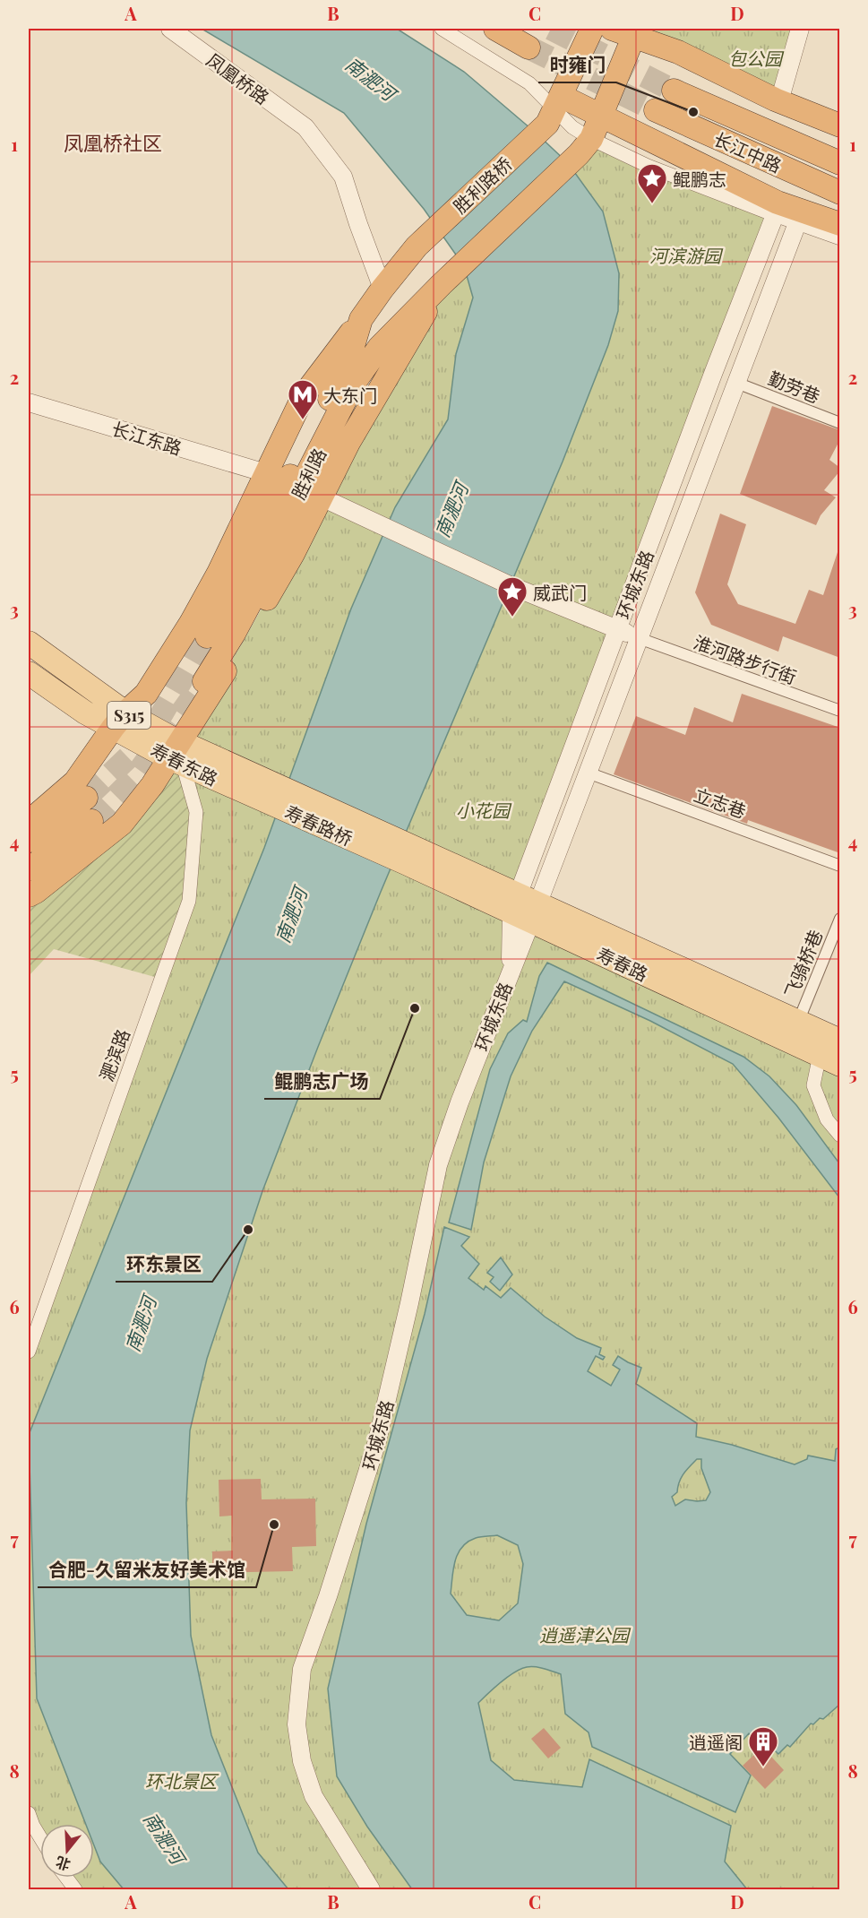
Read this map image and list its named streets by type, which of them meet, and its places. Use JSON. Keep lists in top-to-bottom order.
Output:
{
  "streets": {
    "highway": ["长江中路", "胜利路桥", "胜利路"],
    "main road": [
      "S315",
      "寿春东路",
      "寿春路桥",
      "寿春路"
    ],
    "street": [
      "凤凰桥路",
      "勤劳巷",
      "长江东路",
      "环城东路",
      "淮河路步行街",
      "立志巷",
      "飞骑桥巷",
      "淝滨路"
    ]
  },
  "crossings": [
    ["凤凰桥路", "胜利路"],
    ["胜利路桥", "胜利路"],
    ["勤劳巷", "环城东路"],
    ["环城东路", "淮河路步行街"],
    ["环城东路", "立志巷"],
    ["环城东路", "寿春路"],
    ["寿春东路", "寿春路桥"],
    ["寿春东路", "淝滨路"],
    ["寿春路桥", "寿春路"],
    ["寿春路", "飞骑桥巷"]
  ],
  "districts": ["凤凰桥社区"],
  "water": ["南淝河"],
  "parks": [
    "包公园",
    "河滨游园",
    "小花园",
    "逍遥津公园",
    "环北景区"
  ],
  "places": {
    "other": [
      "时雍门",
      "鲲鹏志广场",
      "环东景区",
      "合肥-久留米友好美术馆"
    ],
    "place": ["鲲鹏志", "威武门"],
    "metro station": ["大东门"],
    "building": ["逍遥阁"]
  },
  "north": "bottom",
  "grid": {
    "columns": [
      "A",
      "B",
      "C",
      "D"
    ],
    "rows": [
      "1",
      "2",
      "3",
      "4",
      "5",
      "6",
      "7",
      "8"
    ]
  }
}
